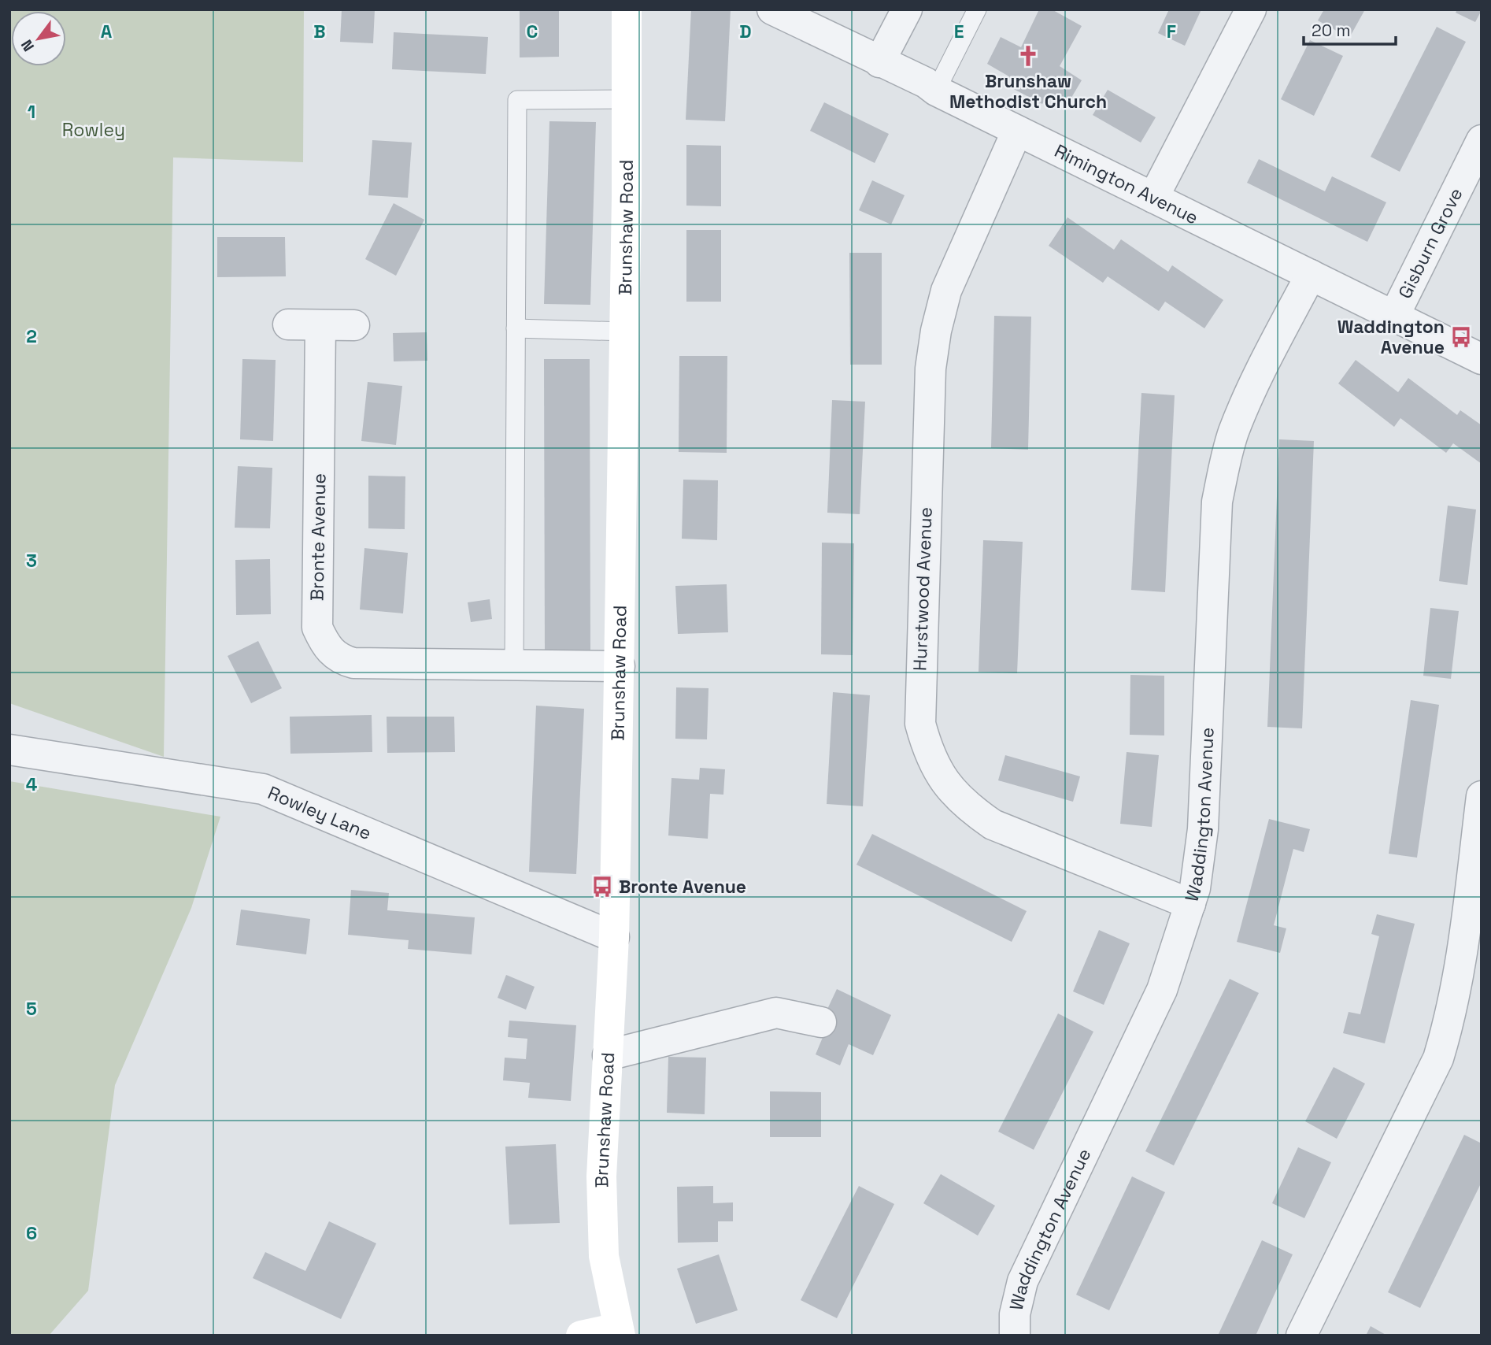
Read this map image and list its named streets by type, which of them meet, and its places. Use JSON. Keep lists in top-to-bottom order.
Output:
{
  "streets": {
    "street": [
      "Rimington Avenue",
      "Brunshaw Road",
      "Gisburn Grove",
      "Bronte Avenue",
      "Hurstwood Avenue",
      "Rowley Lane",
      "Waddington Avenue"
    ]
  },
  "crossings": [
    ["Rimington Avenue", "Gisburn Grove"],
    ["Rimington Avenue", "Hurstwood Avenue"],
    ["Rimington Avenue", "Waddington Avenue"],
    ["Brunshaw Road", "Bronte Avenue"],
    ["Brunshaw Road", "Rowley Lane"],
    ["Hurstwood Avenue", "Waddington Avenue"]
  ],
  "parks": ["Rowley"],
  "places": {
    "church": ["Brunshaw Methodist Church"],
    "bus stop": ["Waddington Avenue", "Bronte Avenue"]
  },
  "scale_bar": "20 m",
  "north": "bottom left",
  "grid": {
    "columns": [
      "A",
      "B",
      "C",
      "D",
      "E",
      "F"
    ],
    "rows": [
      "1",
      "2",
      "3",
      "4",
      "5",
      "6"
    ]
  }
}
